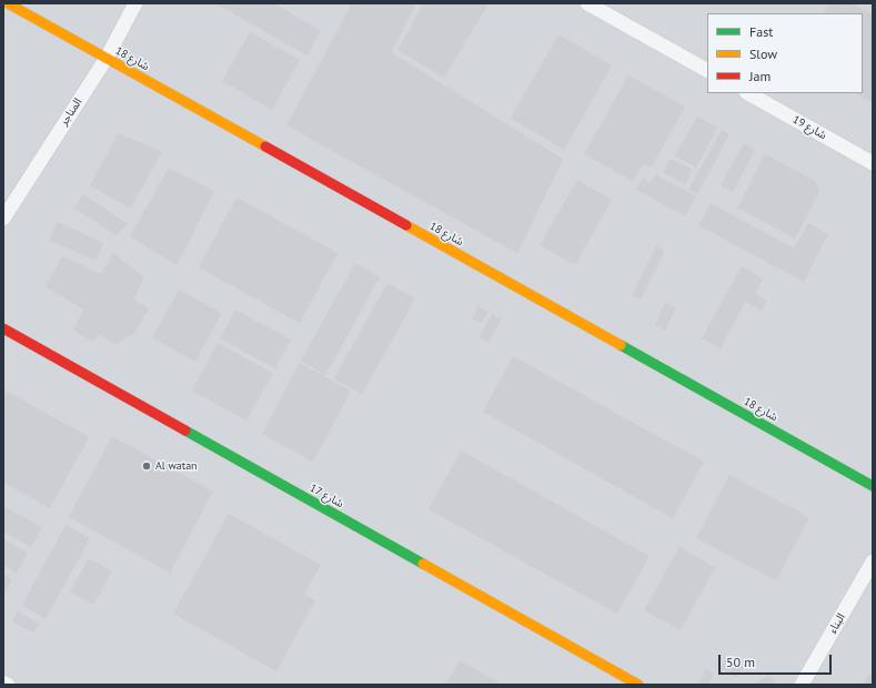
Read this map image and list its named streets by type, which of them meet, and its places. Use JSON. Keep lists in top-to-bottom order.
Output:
{
  "streets": {
    "street": [
      "شارع 18",
      "المناجر",
      "شارع 19",
      "شارع 17",
      "البناء"
    ]
  },
  "crossings": [
    ["شارع 18", "المناجر"]
  ],
  "places": ["Al watan"],
  "legend": ["Fast", "Slow", "Jam"],
  "scale_bar": "50 m"
}
